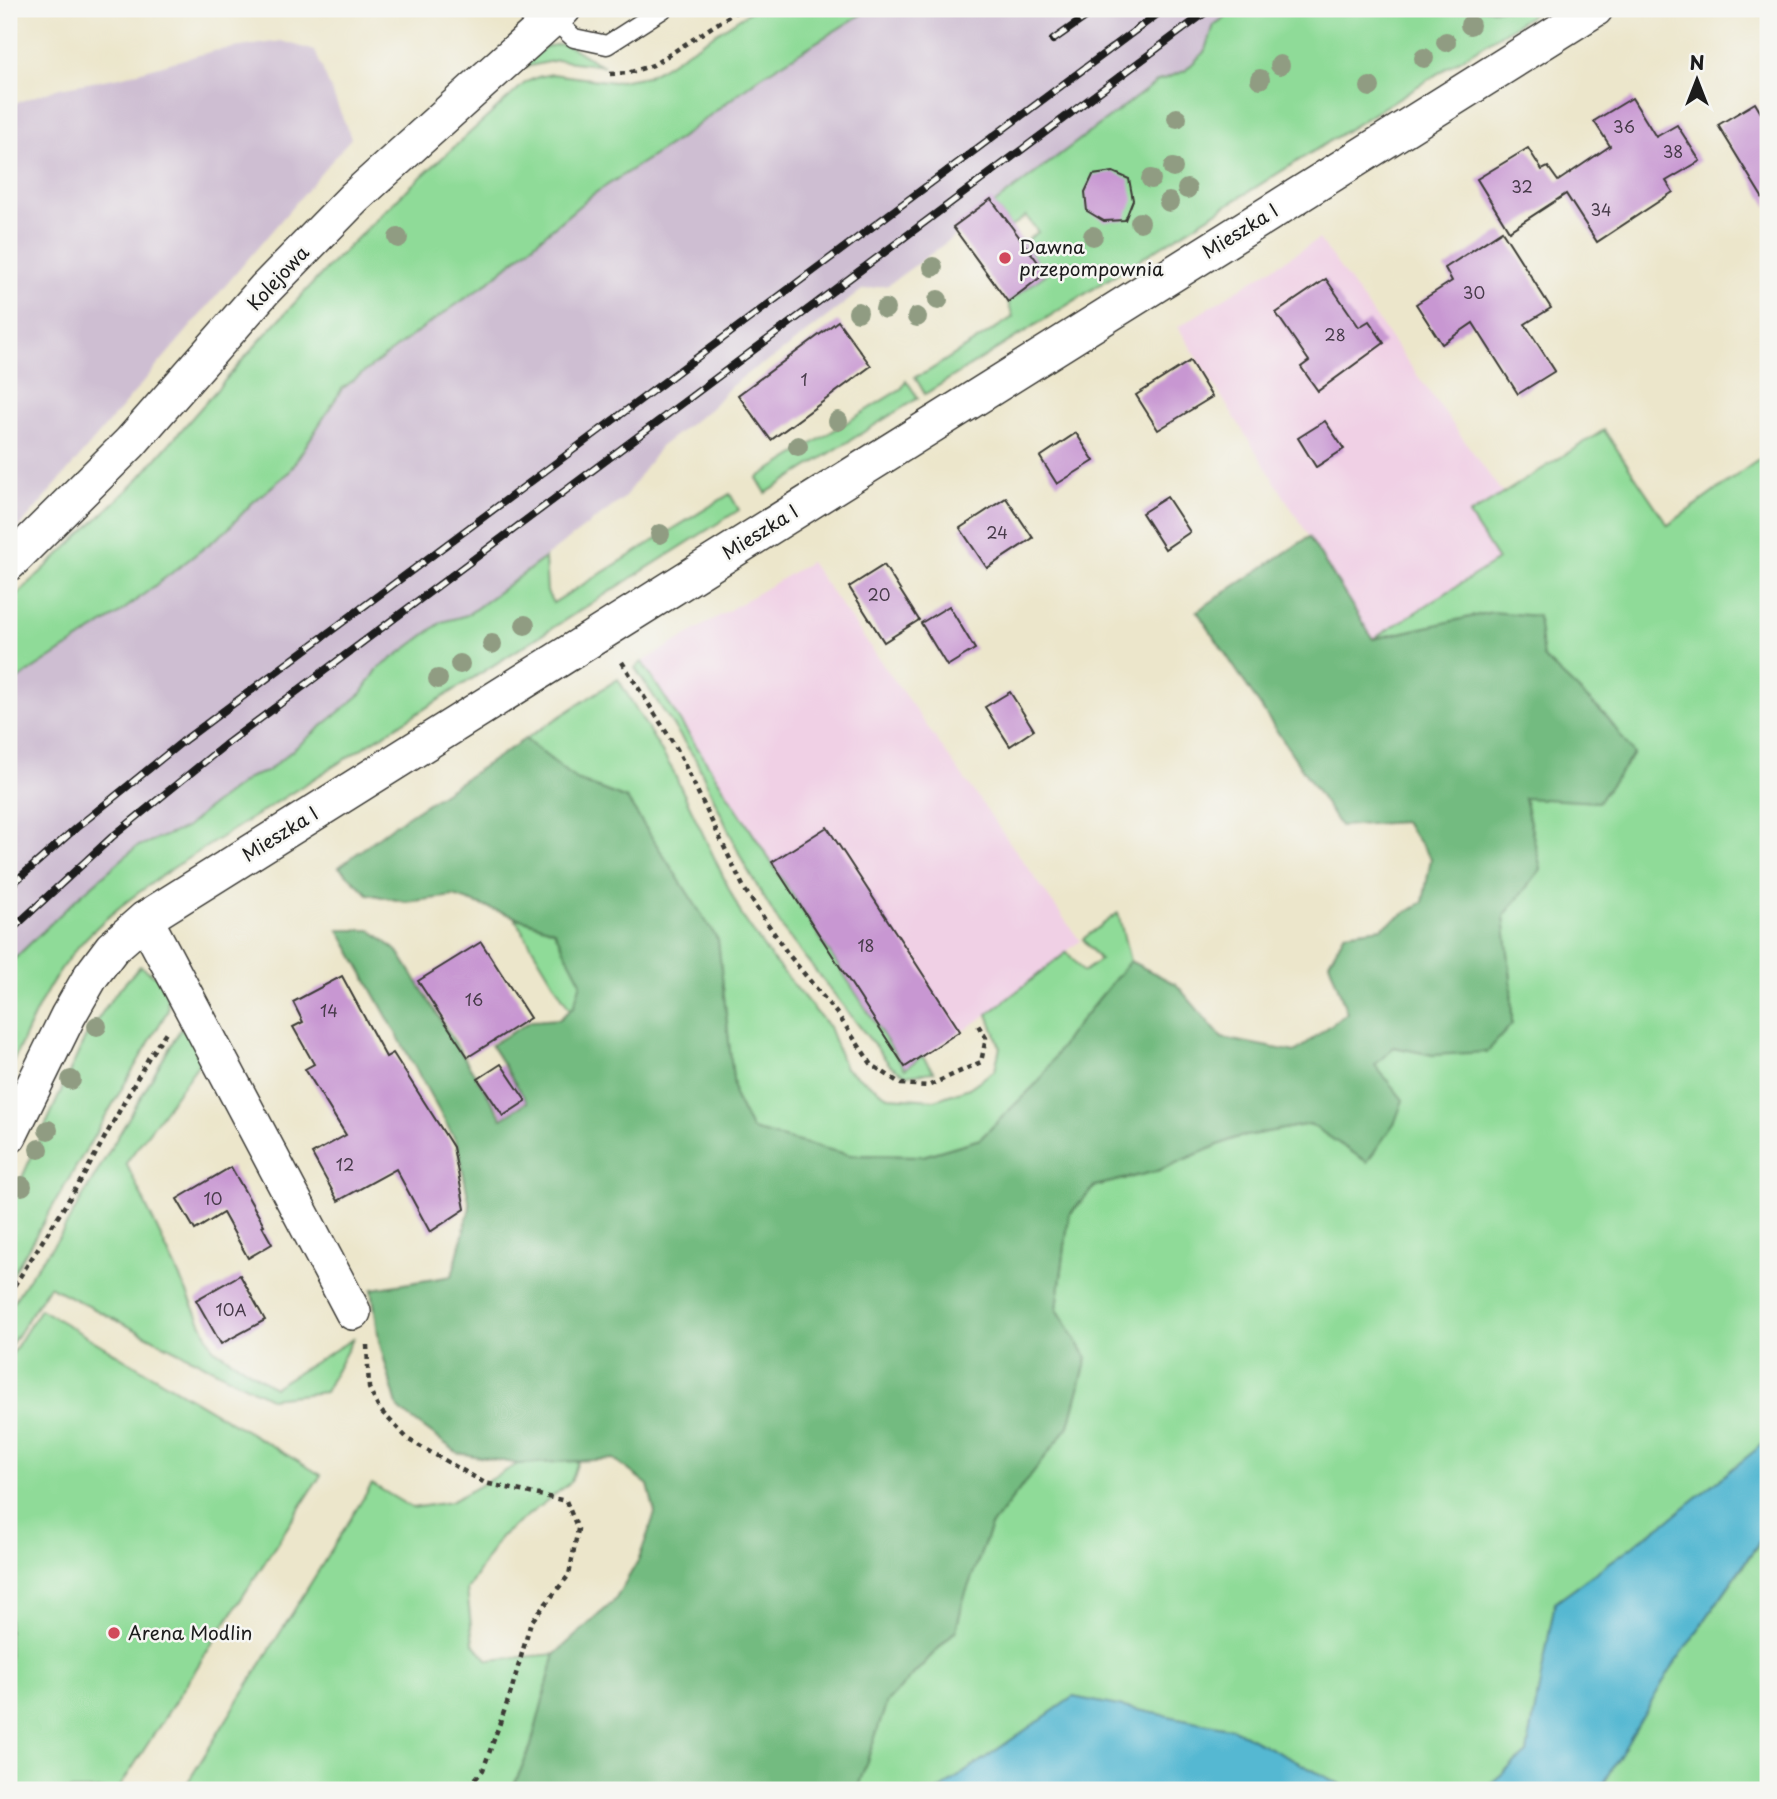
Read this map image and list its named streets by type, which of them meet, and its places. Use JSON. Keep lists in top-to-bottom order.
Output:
{
  "streets": {
    "street": ["Mieszka I", "Kolejowa"]
  },
  "places": ["Dawna przepompownia", "Arena Modlin"],
  "house_numbers": [
    "36",
    "38",
    "32",
    "34",
    "30",
    "28",
    "1",
    "24",
    "20",
    "18",
    "16",
    "14",
    "12",
    "10",
    "10A"
  ],
  "north": "top"
}
